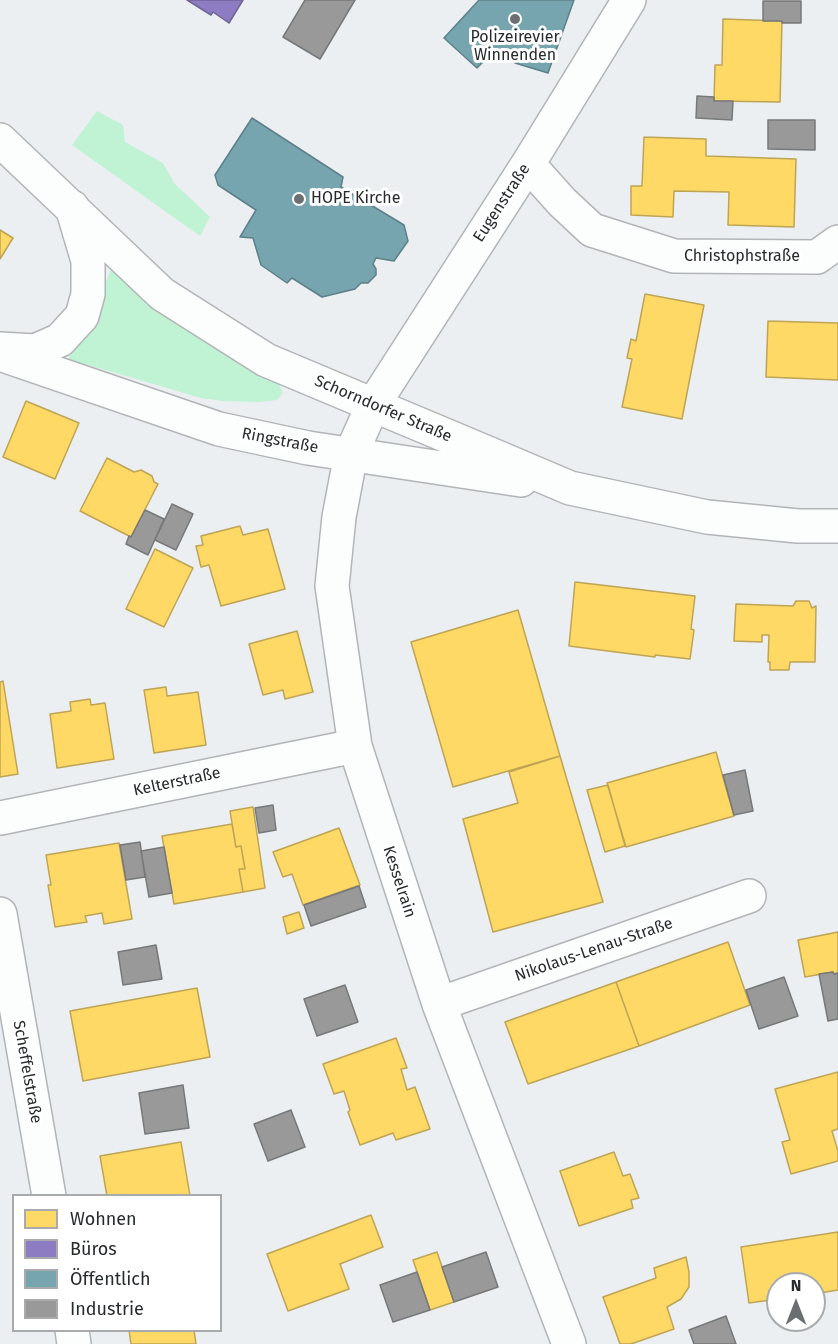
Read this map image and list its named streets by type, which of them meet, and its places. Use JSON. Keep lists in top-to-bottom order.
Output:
{
  "streets": {
    "street": [
      "Eugenstraße",
      "Christophstraße",
      "Schorndorfer Straße",
      "Ringstraße",
      "Kelterstraße",
      "Kesselrain",
      "Nikolaus-Lenau-Straße",
      "Scheffelstraße"
    ]
  },
  "crossings": [
    ["Eugenstraße", "Christophstraße"],
    ["Eugenstraße", "Schorndorfer Straße"],
    ["Eugenstraße", "Kesselrain"],
    ["Schorndorfer Straße", "Ringstraße"],
    ["Schorndorfer Straße", "Kesselrain"],
    ["Ringstraße", "Kesselrain"],
    ["Kelterstraße", "Kesselrain"],
    ["Kesselrain", "Nikolaus-Lenau-Straße"]
  ],
  "places": ["Polizeirevier Winnenden", "HOPE Kirche"],
  "legend": [
    "Wohnen",
    "Büros",
    "Öffentlich",
    "Industrie"
  ],
  "north": "top"
}
